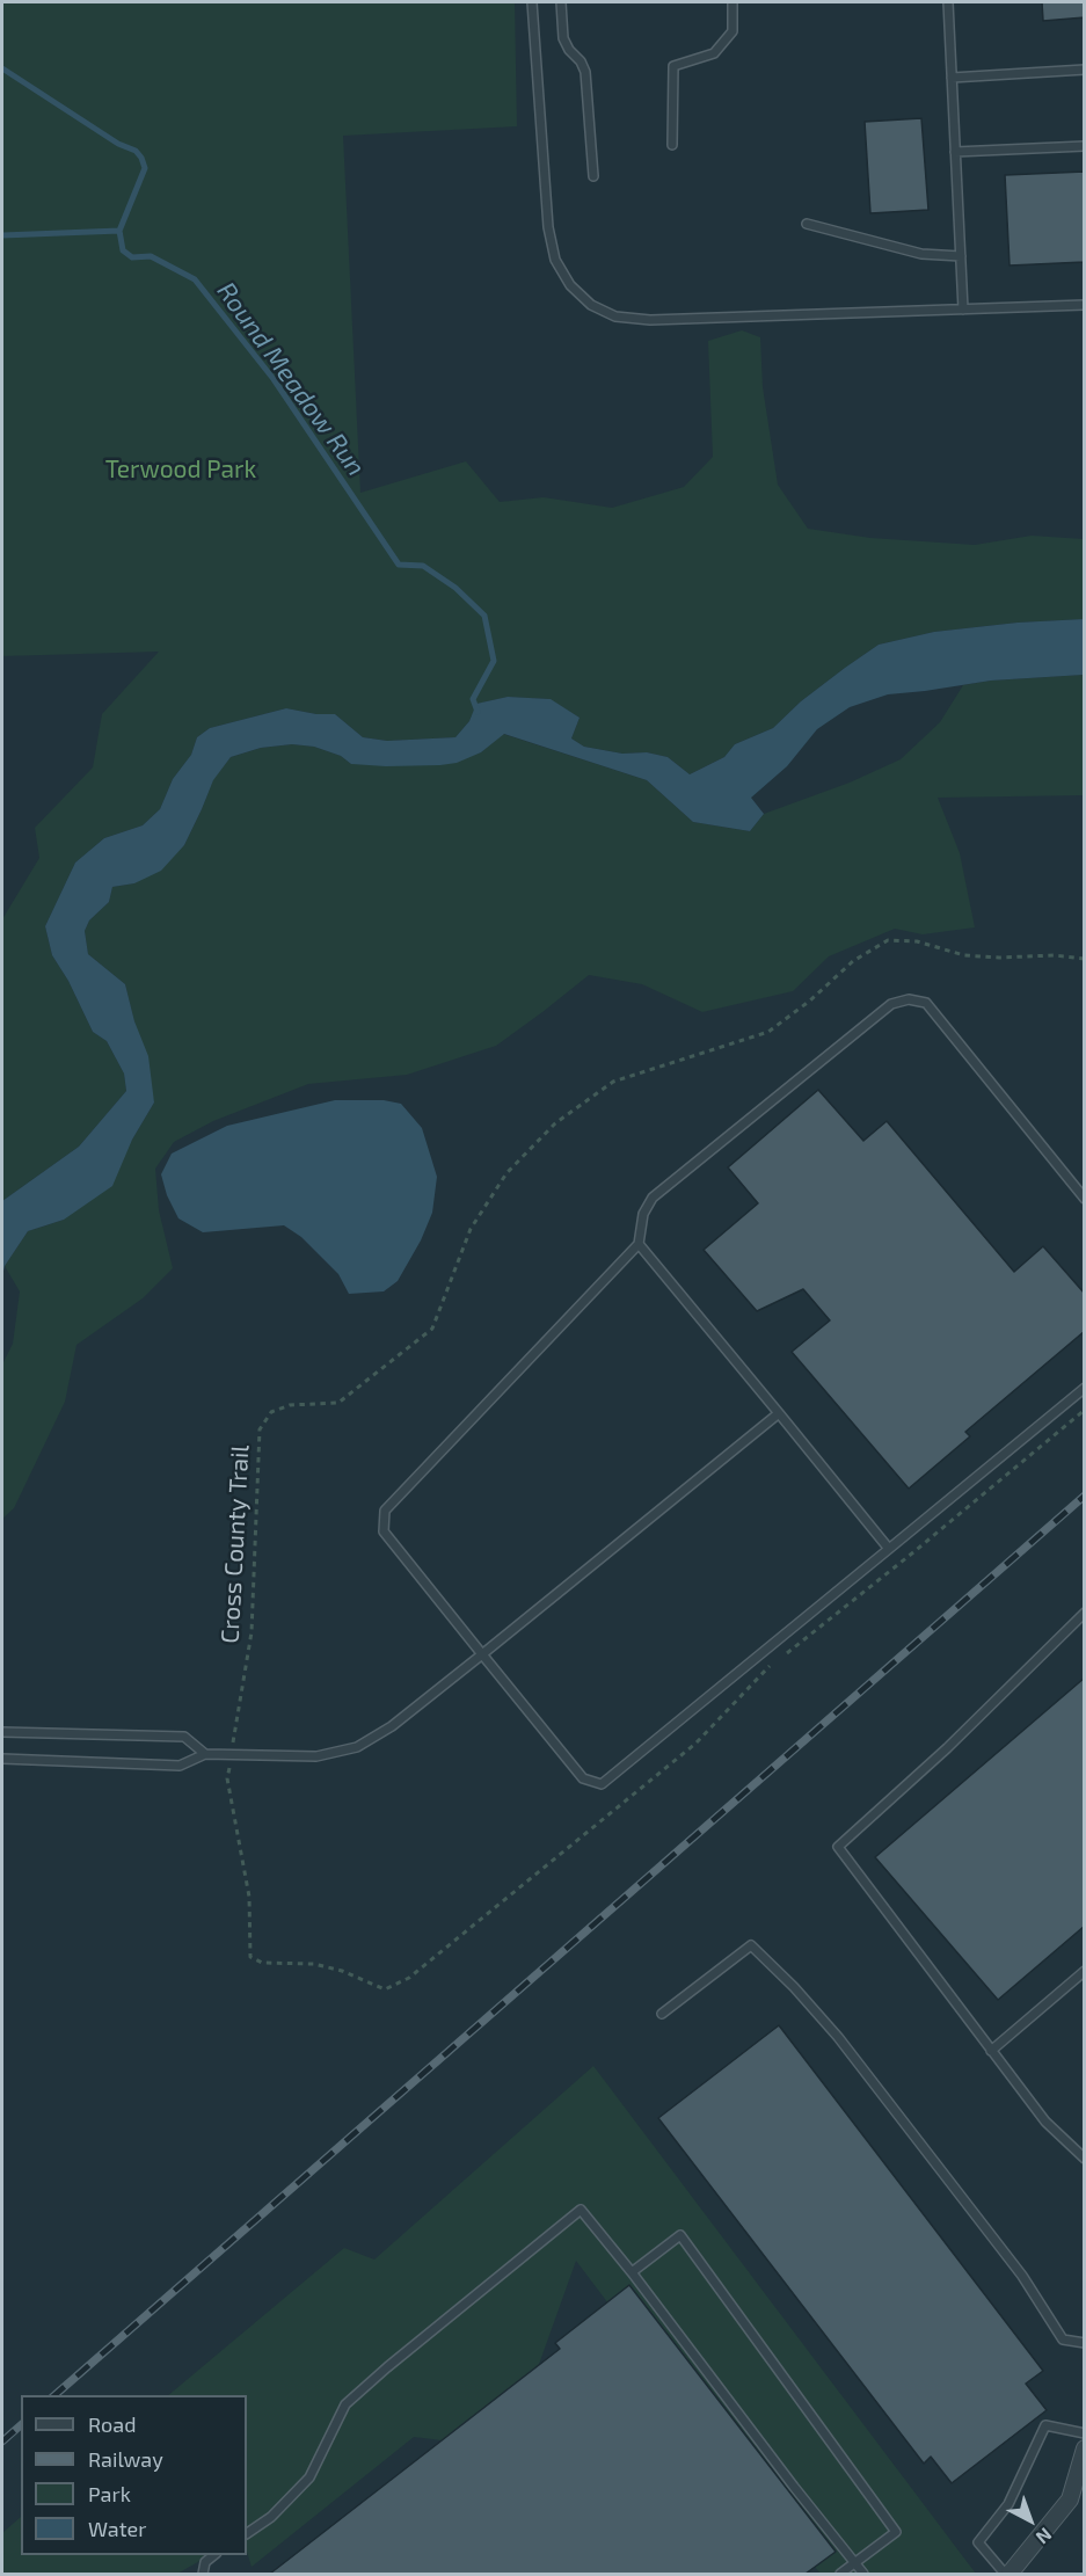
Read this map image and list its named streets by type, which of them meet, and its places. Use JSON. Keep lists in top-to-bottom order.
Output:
{
  "streets": {
    "path": ["Cross County Trail"]
  },
  "water": ["Round Meadow Run"],
  "parks": ["Terwood Park"],
  "legend": [
    "Road",
    "Railway",
    "Park",
    "Water"
  ],
  "north": "bottom right"
}
